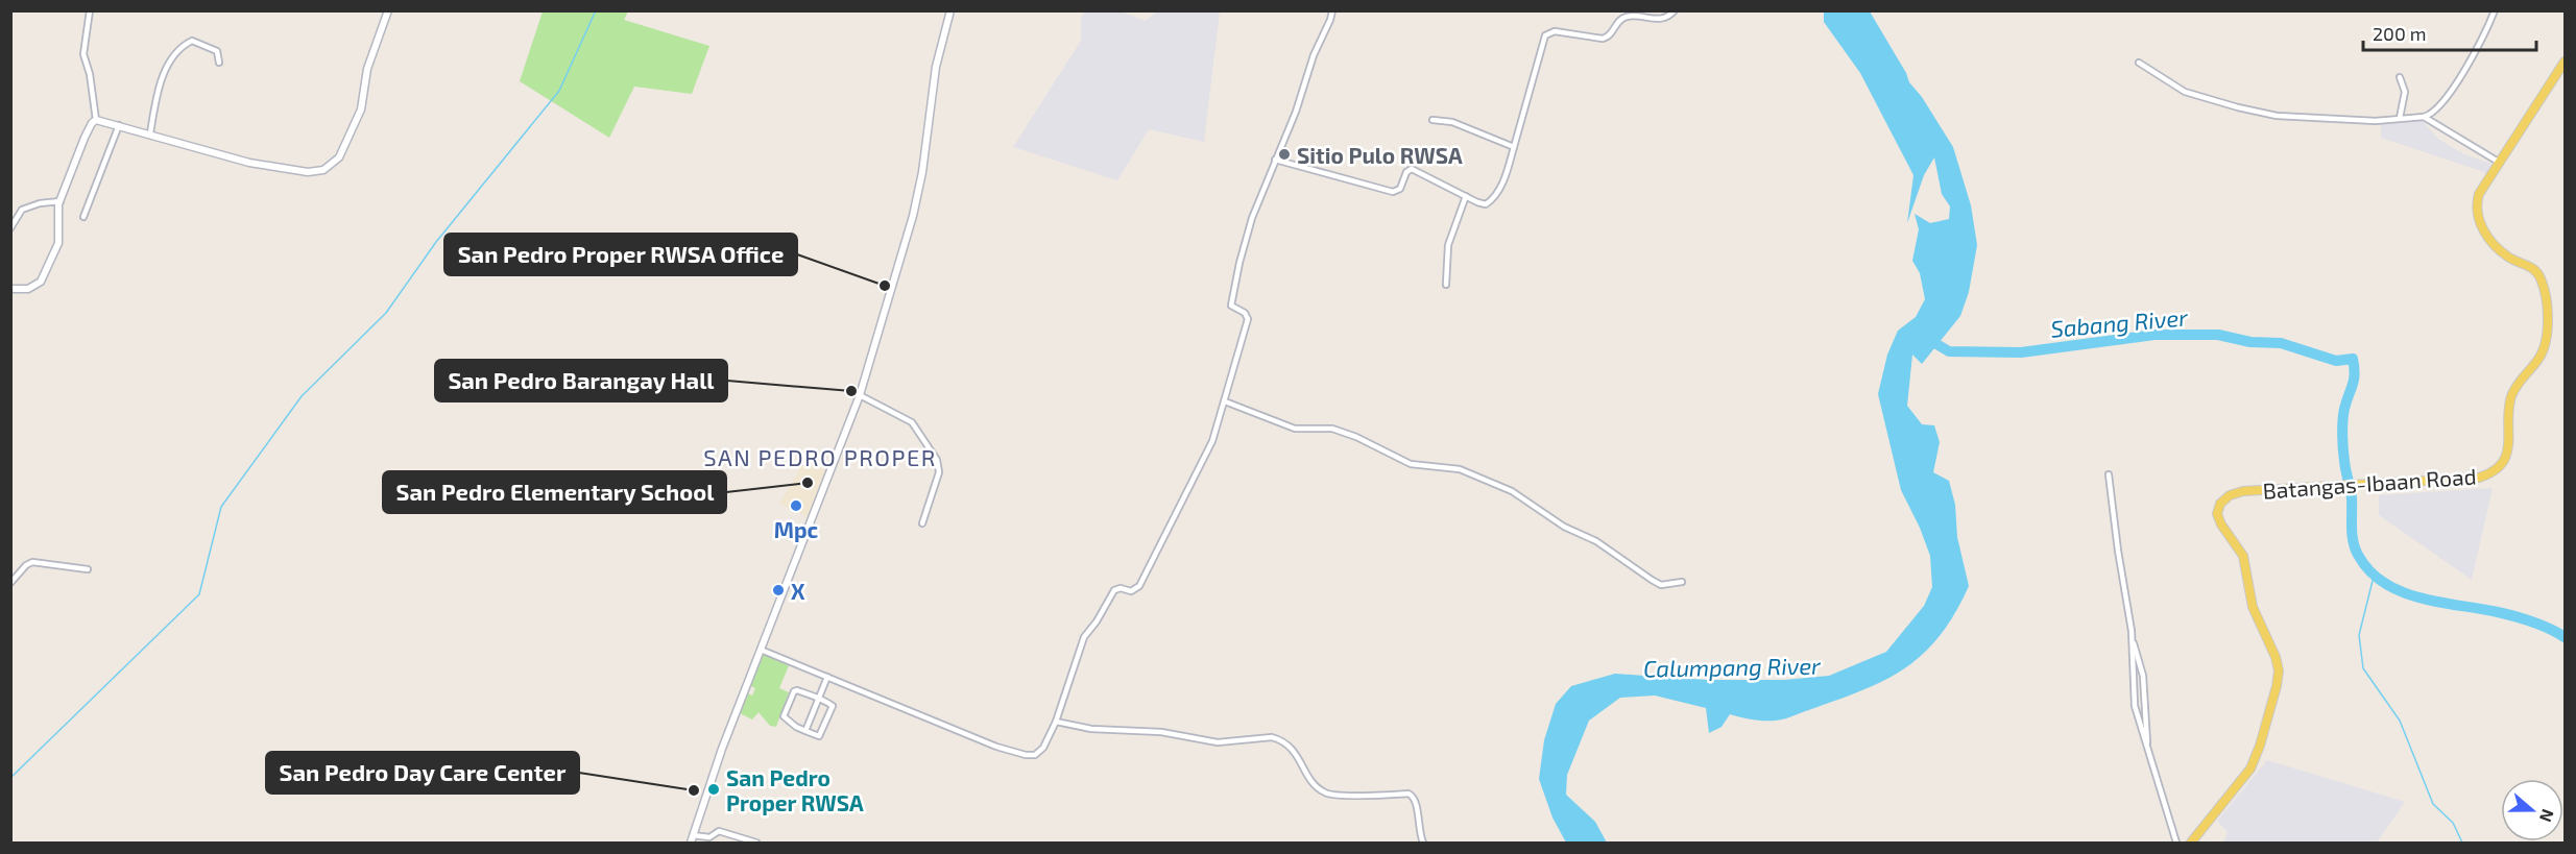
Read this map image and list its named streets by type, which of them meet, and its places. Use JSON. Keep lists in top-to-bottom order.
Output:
{
  "streets": {
    "main road": ["Batangas-Ibaan Road"]
  },
  "districts": ["SAN PEDRO PROPER"],
  "water": ["Sabang River", "Calumpang River"],
  "places": [
    "Sitio Pulo RWSA",
    "San Pedro Proper RWSA Office",
    "San Pedro Barangay Hall",
    "San Pedro Elementary School",
    "Mpc",
    "X",
    "San Pedro Proper RWSA",
    "San Pedro Day Care Center"
  ],
  "scale_bar": "200 m",
  "north": "right"
}
